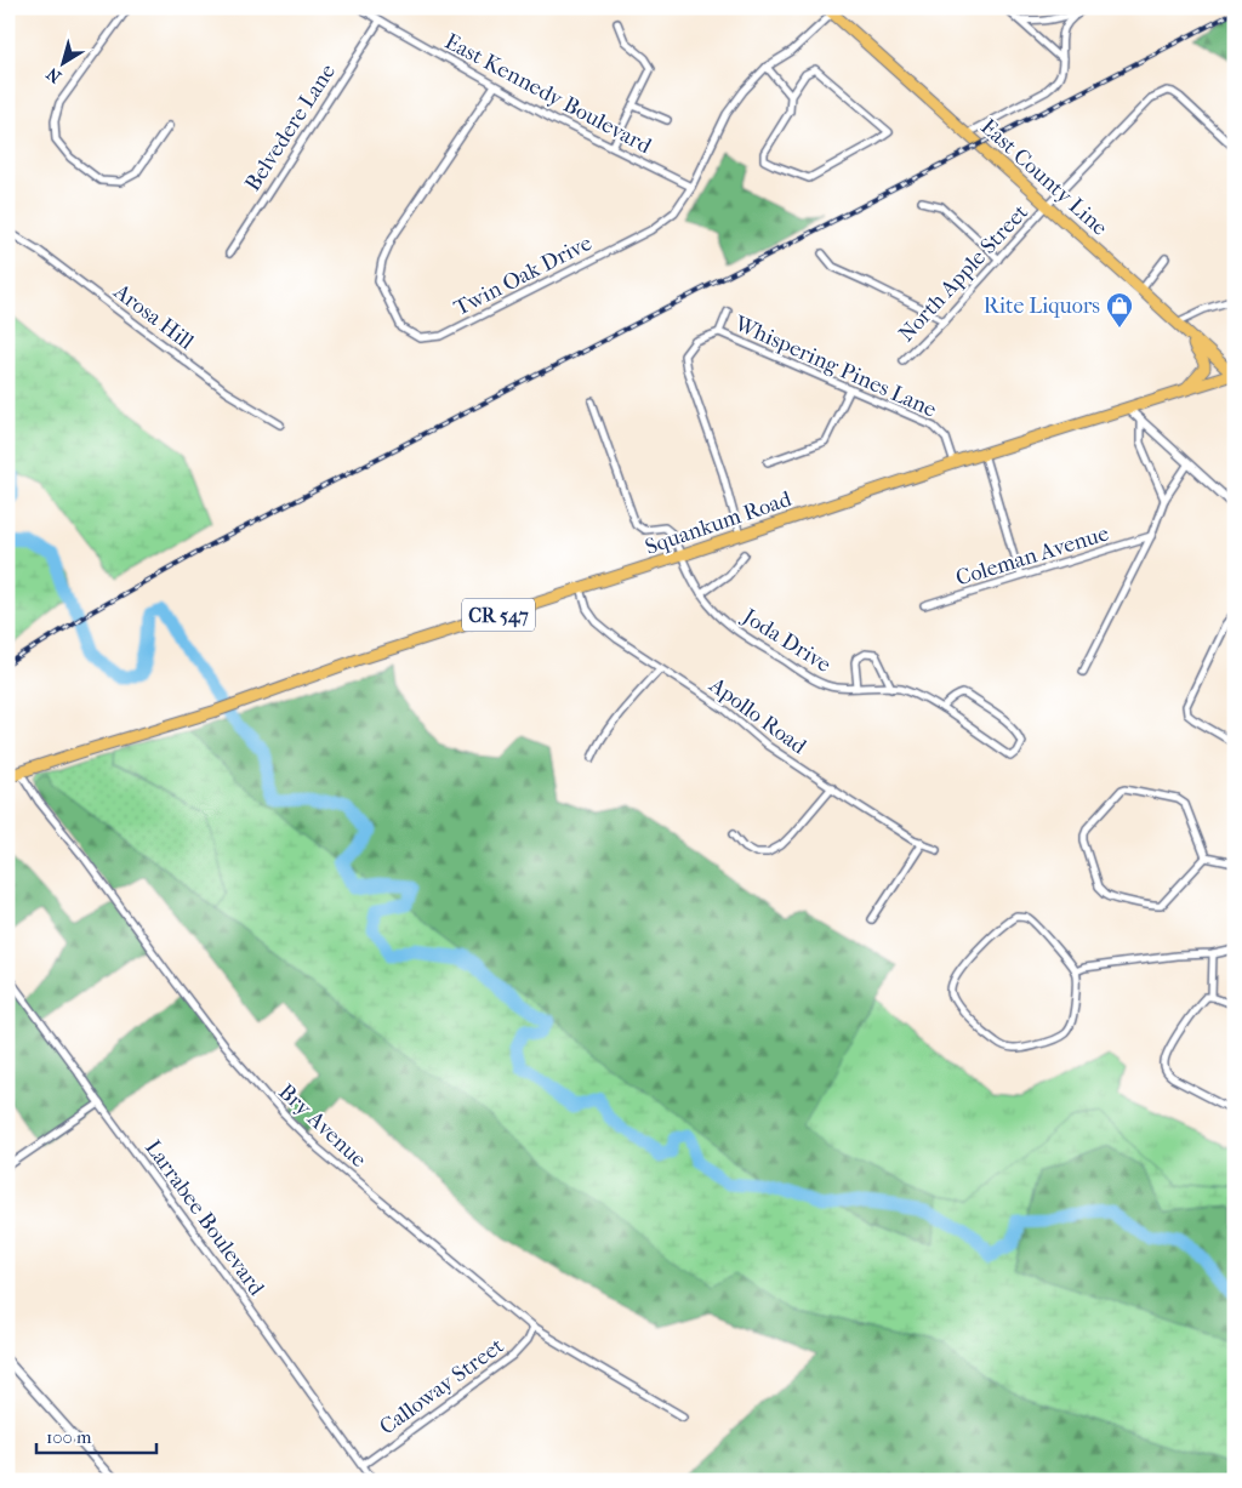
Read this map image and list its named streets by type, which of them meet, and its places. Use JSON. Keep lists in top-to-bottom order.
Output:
{
  "streets": {
    "main road": ["East County Line", "Squankum Road", "CR 547"],
    "street": [
      "East Kennedy Boulevard",
      "Belvedere Lane",
      "North Apple Street",
      "Twin Oak Drive",
      "Arosa Hill",
      "Whispering Pines Lane",
      "Coleman Avenue",
      "Joda Drive",
      "Apollo Road",
      "Bry Avenue",
      "Larrabee Boulevard",
      "Calloway Street"
    ]
  },
  "crossings": [
    ["East Kennedy Boulevard", "Belvedere Lane"],
    ["East Kennedy Boulevard", "Twin Oak Drive"],
    ["East County Line", "North Apple Street"],
    ["East County Line", "Twin Oak Drive"],
    ["East County Line", "Squankum Road"],
    ["Whispering Pines Lane", "Squankum Road"],
    ["Squankum Road", "CR 547"],
    ["Squankum Road", "Joda Drive"],
    ["Squankum Road", "Apollo Road"],
    ["Squankum Road", "Bry Avenue"],
    ["CR 547", "Bry Avenue"],
    ["Bry Avenue", "Calloway Street"],
    ["Larrabee Boulevard", "Calloway Street"]
  ],
  "places": {
    "shop": ["Rite Liquors"]
  },
  "scale_bar": "100 m",
  "north": "bottom left"
}
